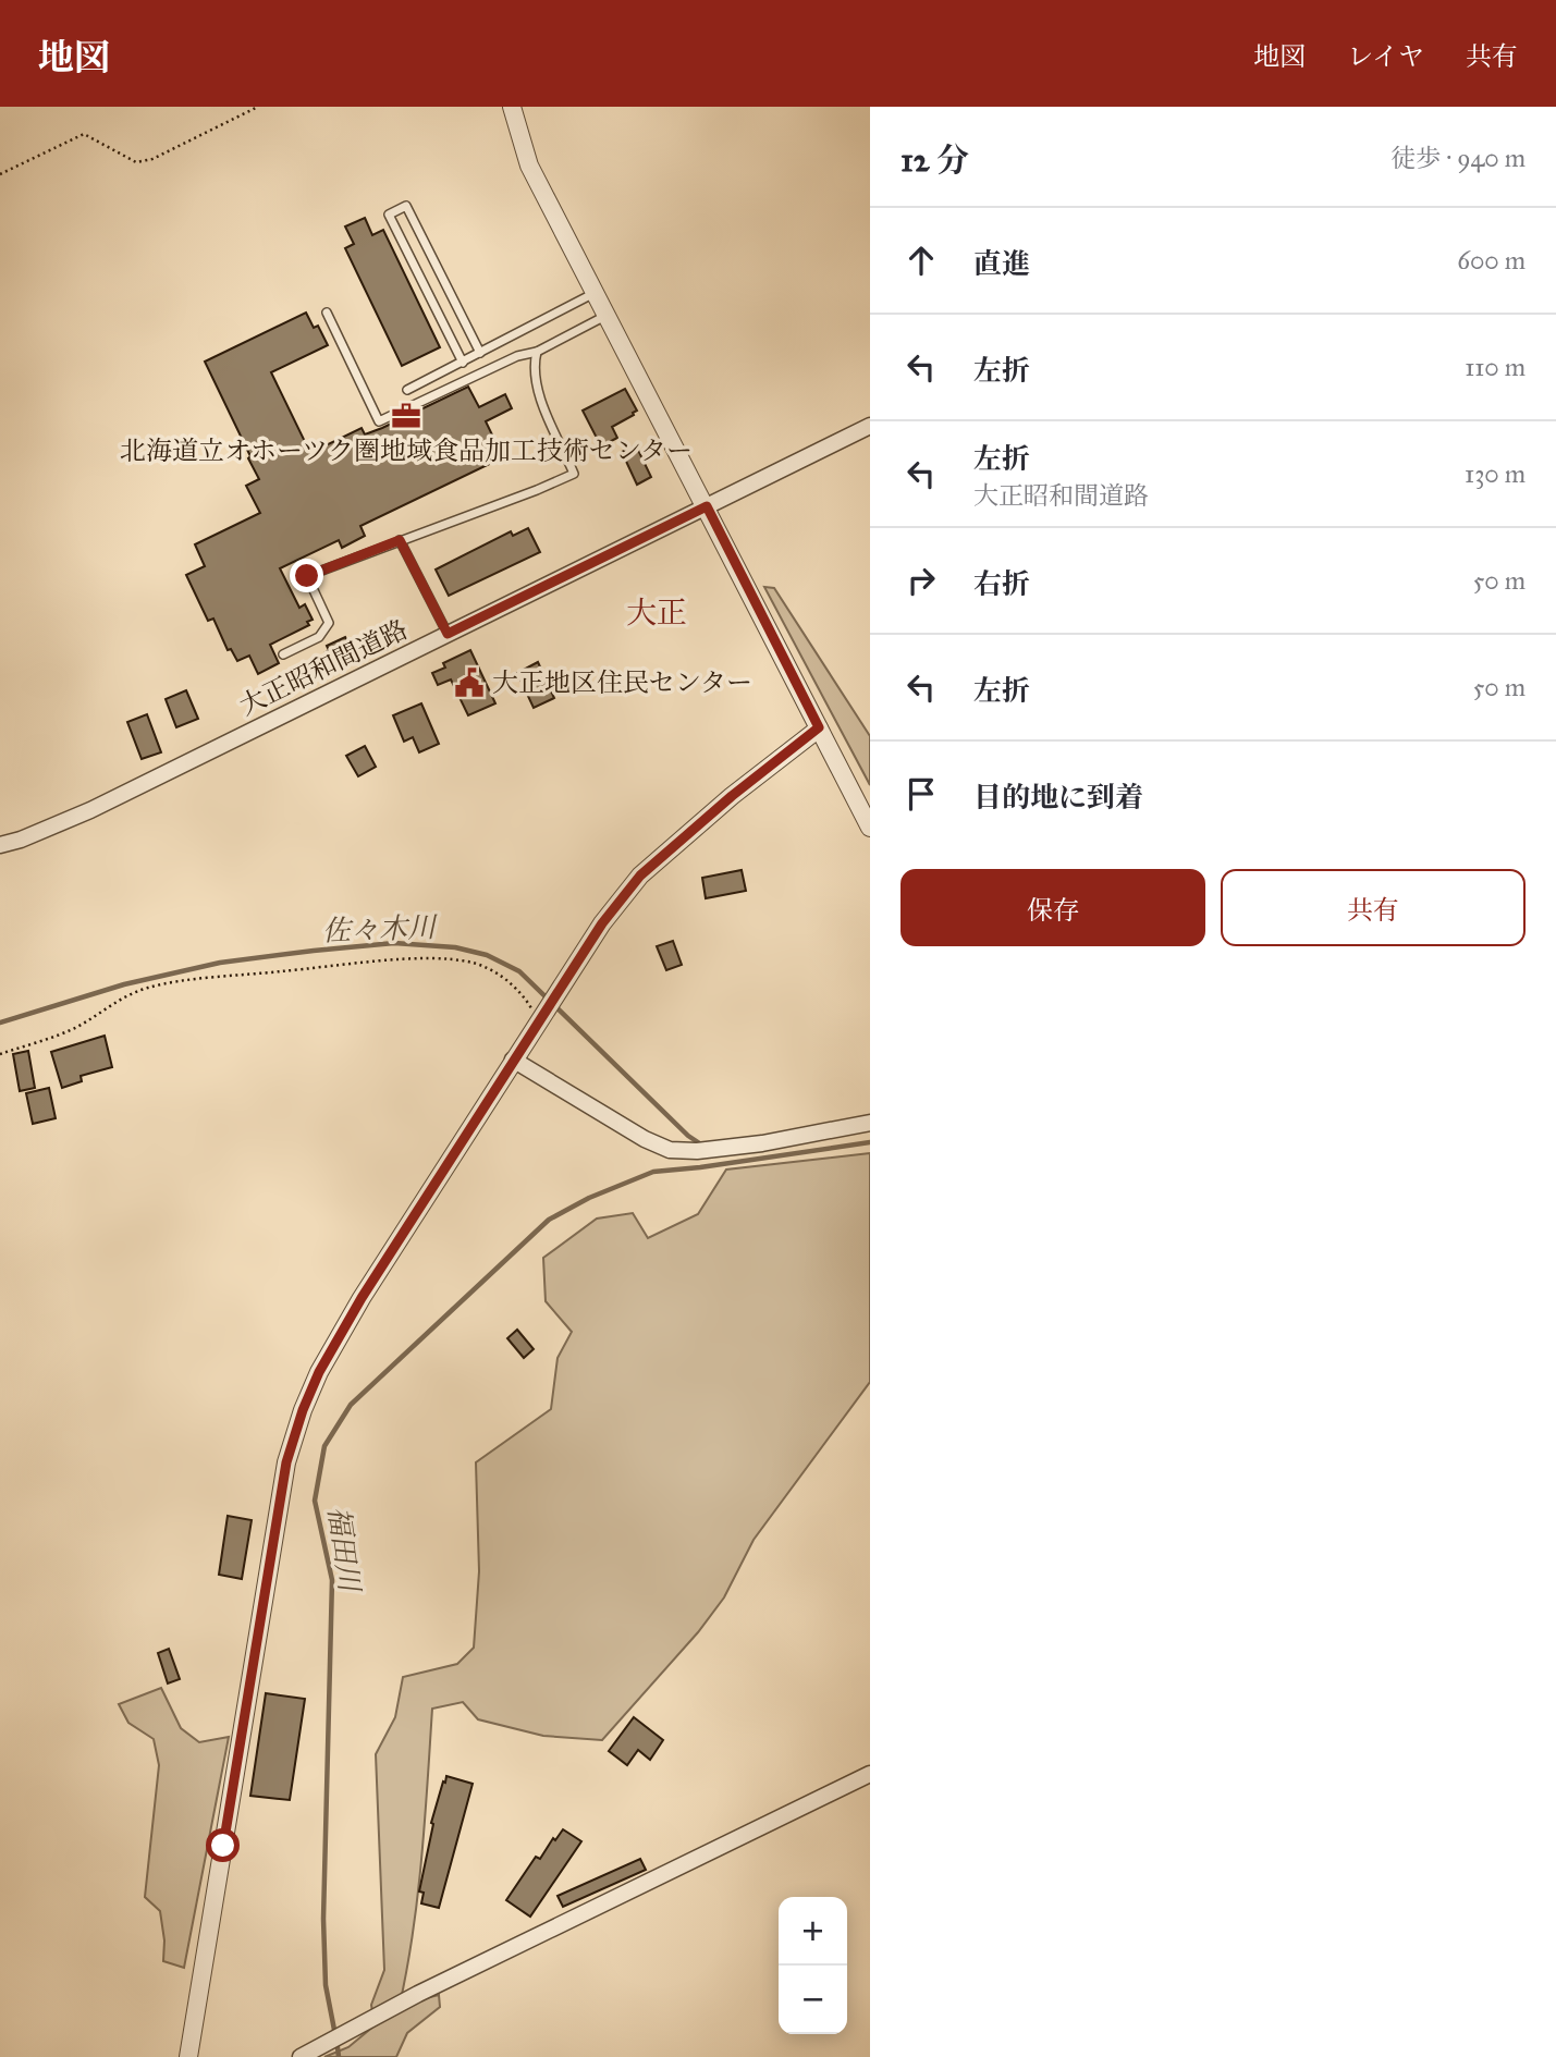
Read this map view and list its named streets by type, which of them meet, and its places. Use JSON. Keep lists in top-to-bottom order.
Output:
{
  "streets": {
    "street": ["大正昭和間道路"]
  },
  "districts": ["大正"],
  "water": ["佐々木川", "福田川"],
  "places": {
    "office": ["北海道立オホーツク圏地域食品加工技術センター"],
    "public building": ["大正地区住民センター"]
  },
  "page": {
    "header": "地図",
    "nav": ["地図", "レイヤ", "共有"],
    "heading": ["12 分", "徒歩 · 940 m"],
    "list": [
      ["直進", "600 m"],
      ["左折", "110 m"],
      ["左折", "大正昭和間道路", "130 m"],
      ["右折", "50 m"],
      ["左折", "50 m"],
      "目的地に到着"
    ],
    "buttons": ["保存", "共有"],
    "map_buttons": ["+", "−"]
  }
}
